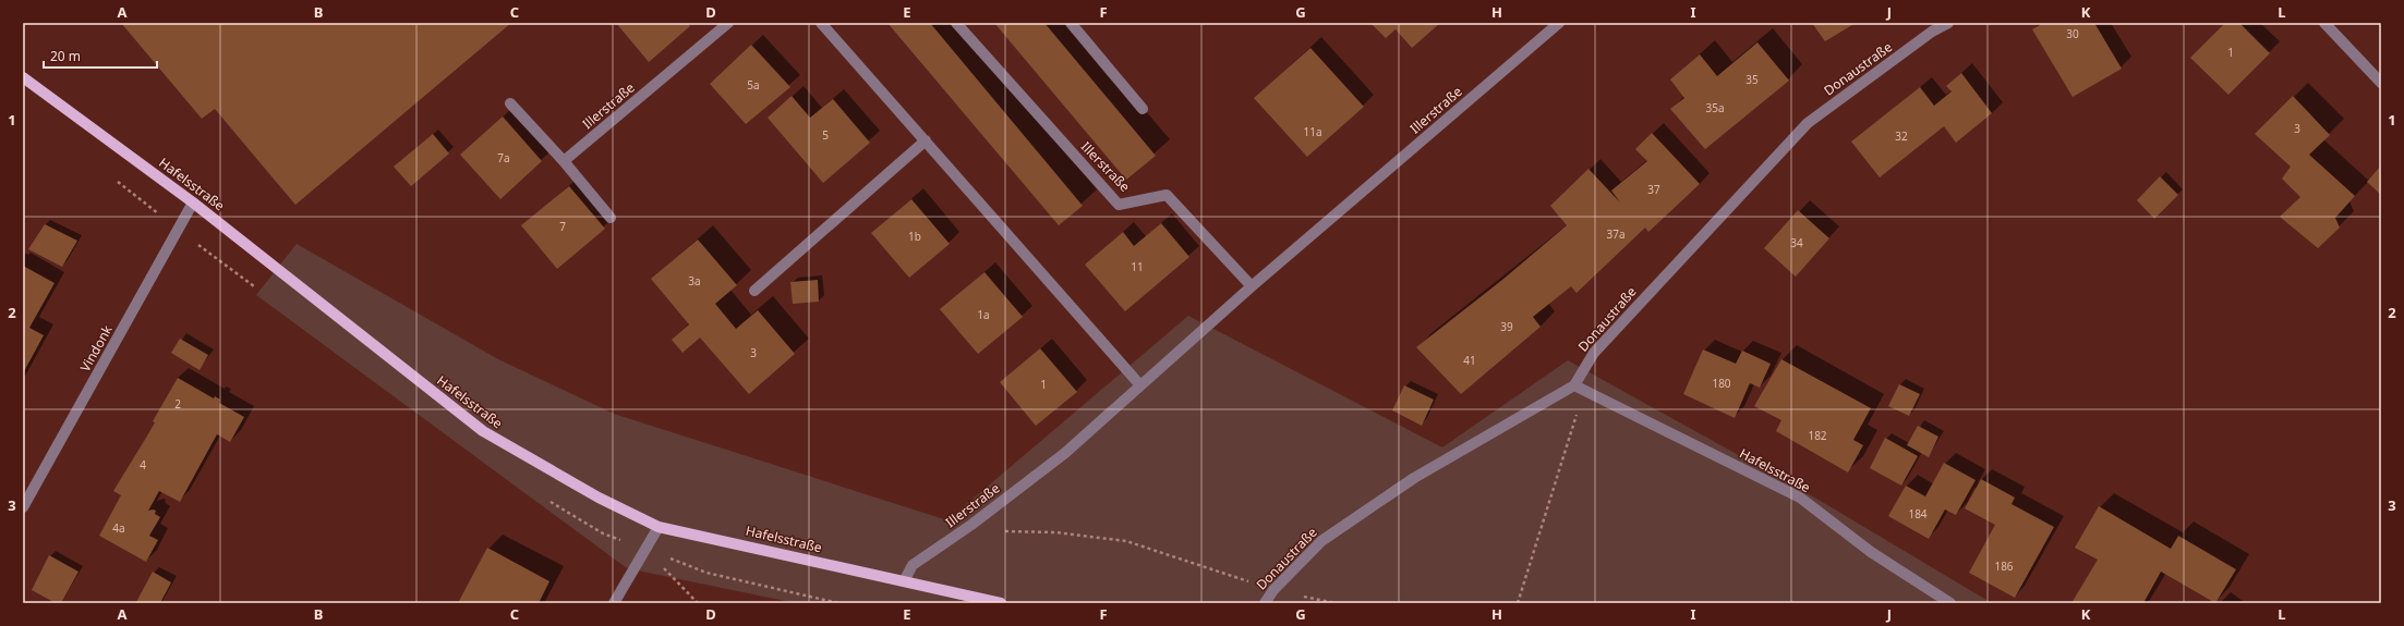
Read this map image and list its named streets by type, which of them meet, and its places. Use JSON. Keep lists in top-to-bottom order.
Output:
{
  "streets": {
    "main road": ["Hafelsstraße"],
    "street": ["Donaustraße", "Illerstraße", "Vindonk"]
  },
  "crossings": [
    ["Donaustraße", "Hafelsstraße"],
    ["Illerstraße", "Hafelsstraße"],
    ["Hafelsstraße", "Vindonk"]
  ],
  "house_numbers": [
    "30",
    "1",
    "35",
    "5a",
    "35a",
    "3",
    "11a",
    "5",
    "32",
    "7a",
    "37",
    "7",
    "37a",
    "1b",
    "34",
    "11",
    "3a",
    "1a",
    "39",
    "3",
    "41",
    "180",
    "1",
    "2",
    "182",
    "4",
    "184",
    "4a",
    "186"
  ],
  "scale_bar": "20 m",
  "grid": {
    "columns": [
      "A",
      "B",
      "C",
      "D",
      "E",
      "F",
      "G",
      "H",
      "I",
      "J",
      "K",
      "L"
    ],
    "rows": ["1", "2", "3"]
  }
}
